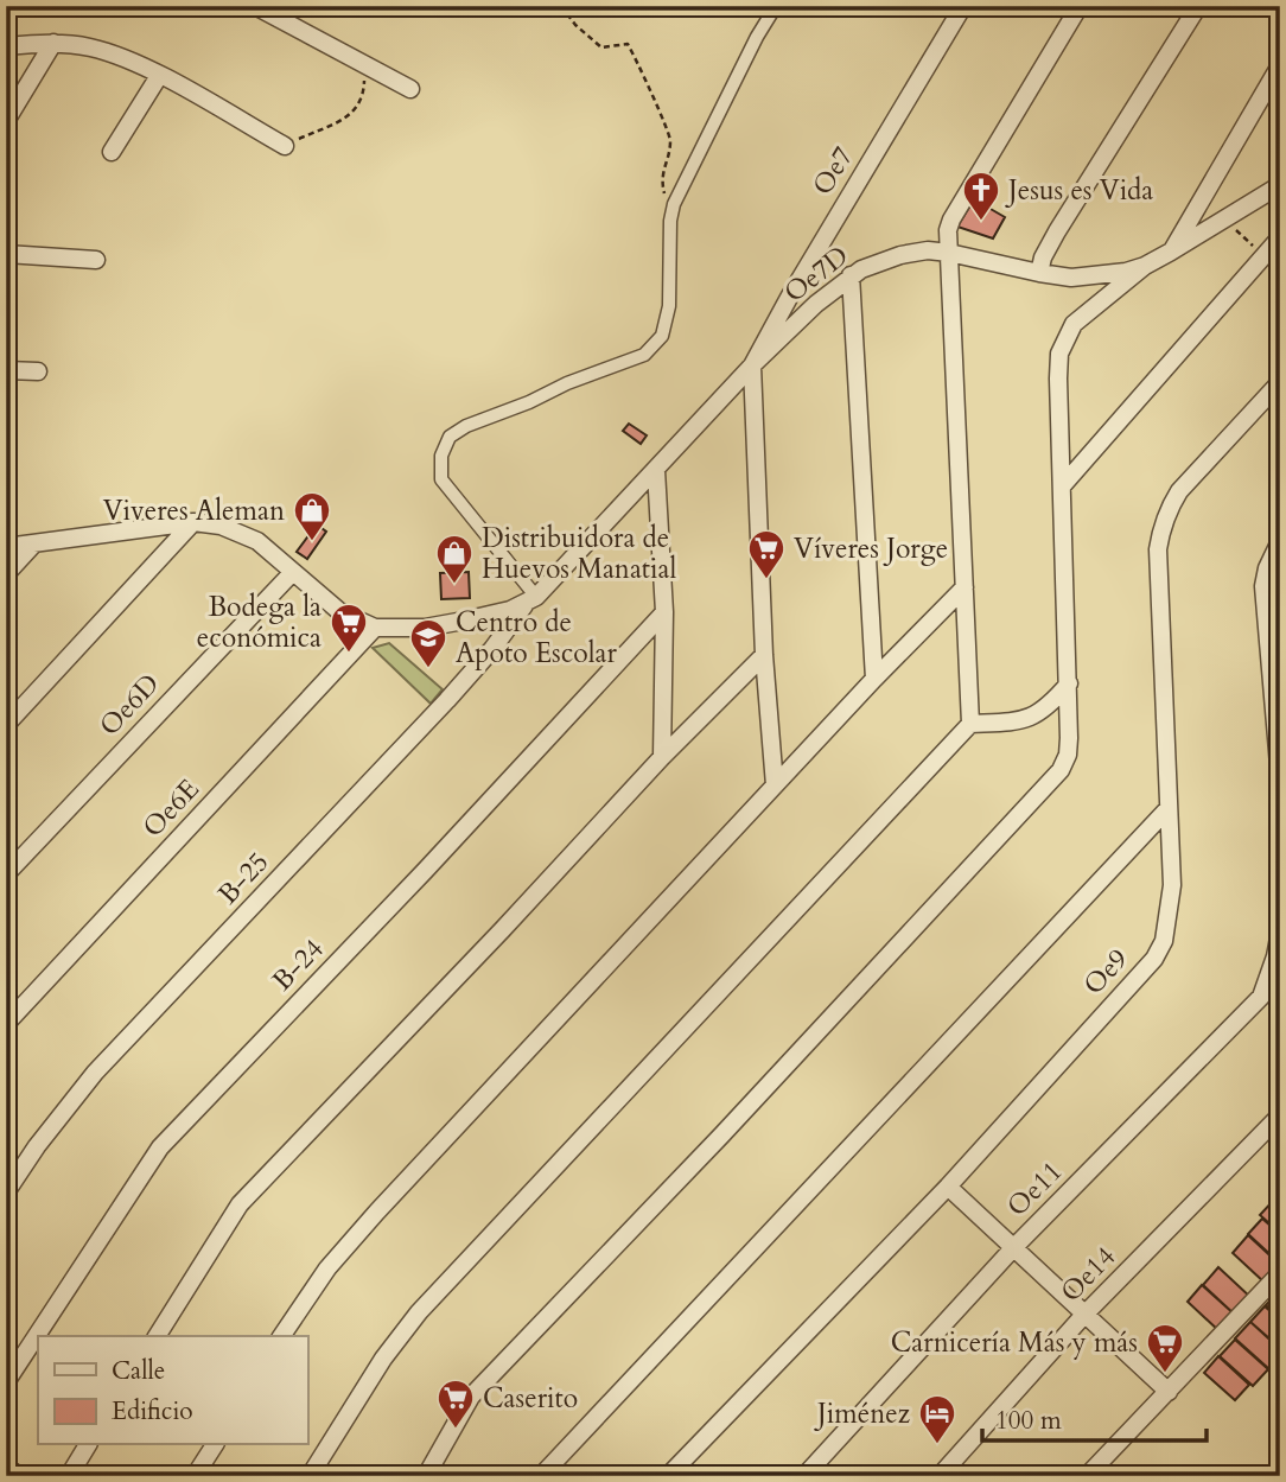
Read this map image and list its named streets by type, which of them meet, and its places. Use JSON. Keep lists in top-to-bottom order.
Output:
{
  "streets": {
    "street": [
      "Oe7",
      "Oe7D",
      "Oe6D",
      "Oe6E",
      "B-25",
      "B-24",
      "Oe9",
      "Oe11",
      "Oe14"
    ]
  },
  "crossings": [
    ["Oe7", "Oe7D"],
    ["Oe7D", "B-25"]
  ],
  "places": {
    "church": ["Jesus es Vida"],
    "shop": ["Viveres Aleman", "Distribuidora de Huevos Manatial"],
    "supermarket": [
      "Víveres Jorge",
      "Bodega la económica",
      "Carnicería Más y más",
      "Caserito"
    ],
    "school or university": ["Centro de Apoto Escolar"],
    "hotel": ["Jiménez"]
  },
  "legend": ["Calle", "Edificio"],
  "scale_bar": "100 m"
}
